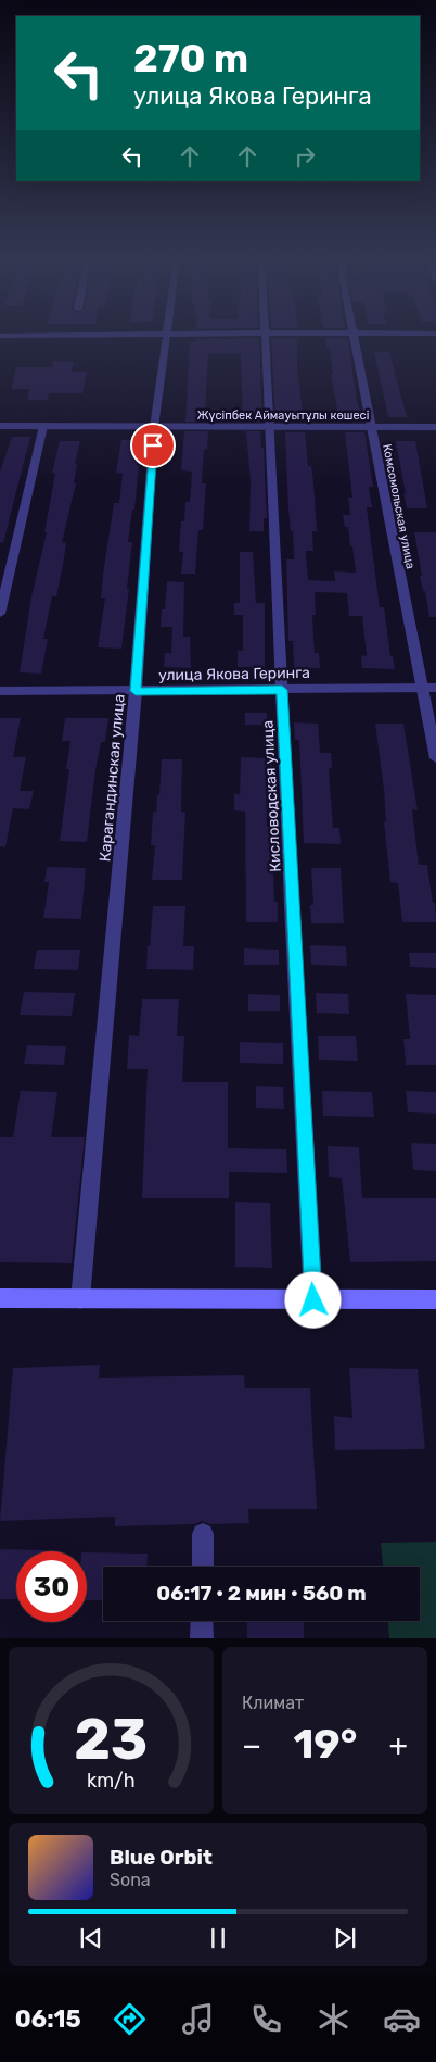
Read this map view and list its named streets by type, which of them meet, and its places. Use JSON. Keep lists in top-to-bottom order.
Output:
{
  "streets": {
    "street": [
      "Жүсіпбек Аймауытұлы көшесі",
      "Комсомольская улица",
      "улица Якова Геринга",
      "Карагандинская улица",
      "Кисловодская улица"
    ]
  },
  "crossings": [
    ["Жүсіпбек Аймауытұлы көшесі", "Комсомольская улица"],
    ["Жүсіпбек Аймауытұлы көшесі", "Карагандинская улица"],
    ["Жүсіпбек Аймауытұлы көшесі", "Кисловодская улица"],
    ["Комсомольская улица", "улица Якова Геринга"],
    ["улица Якова Геринга", "Карагандинская улица"],
    ["улица Якова Геринга", "Кисловодская улица"]
  ],
  "page": {
    "turn": ["270 m", "улица Якова Геринга"],
    "limit": "30",
    "trip": "06:17 · 2 мин · 560 m",
    "tile": "Климат",
    "heat": ["−", "19°", "+"],
    "song": ["Blue Orbit", "Sona"],
    "tabs": "06:15",
    "gauge": ["23", "km/h"]
  }
}
